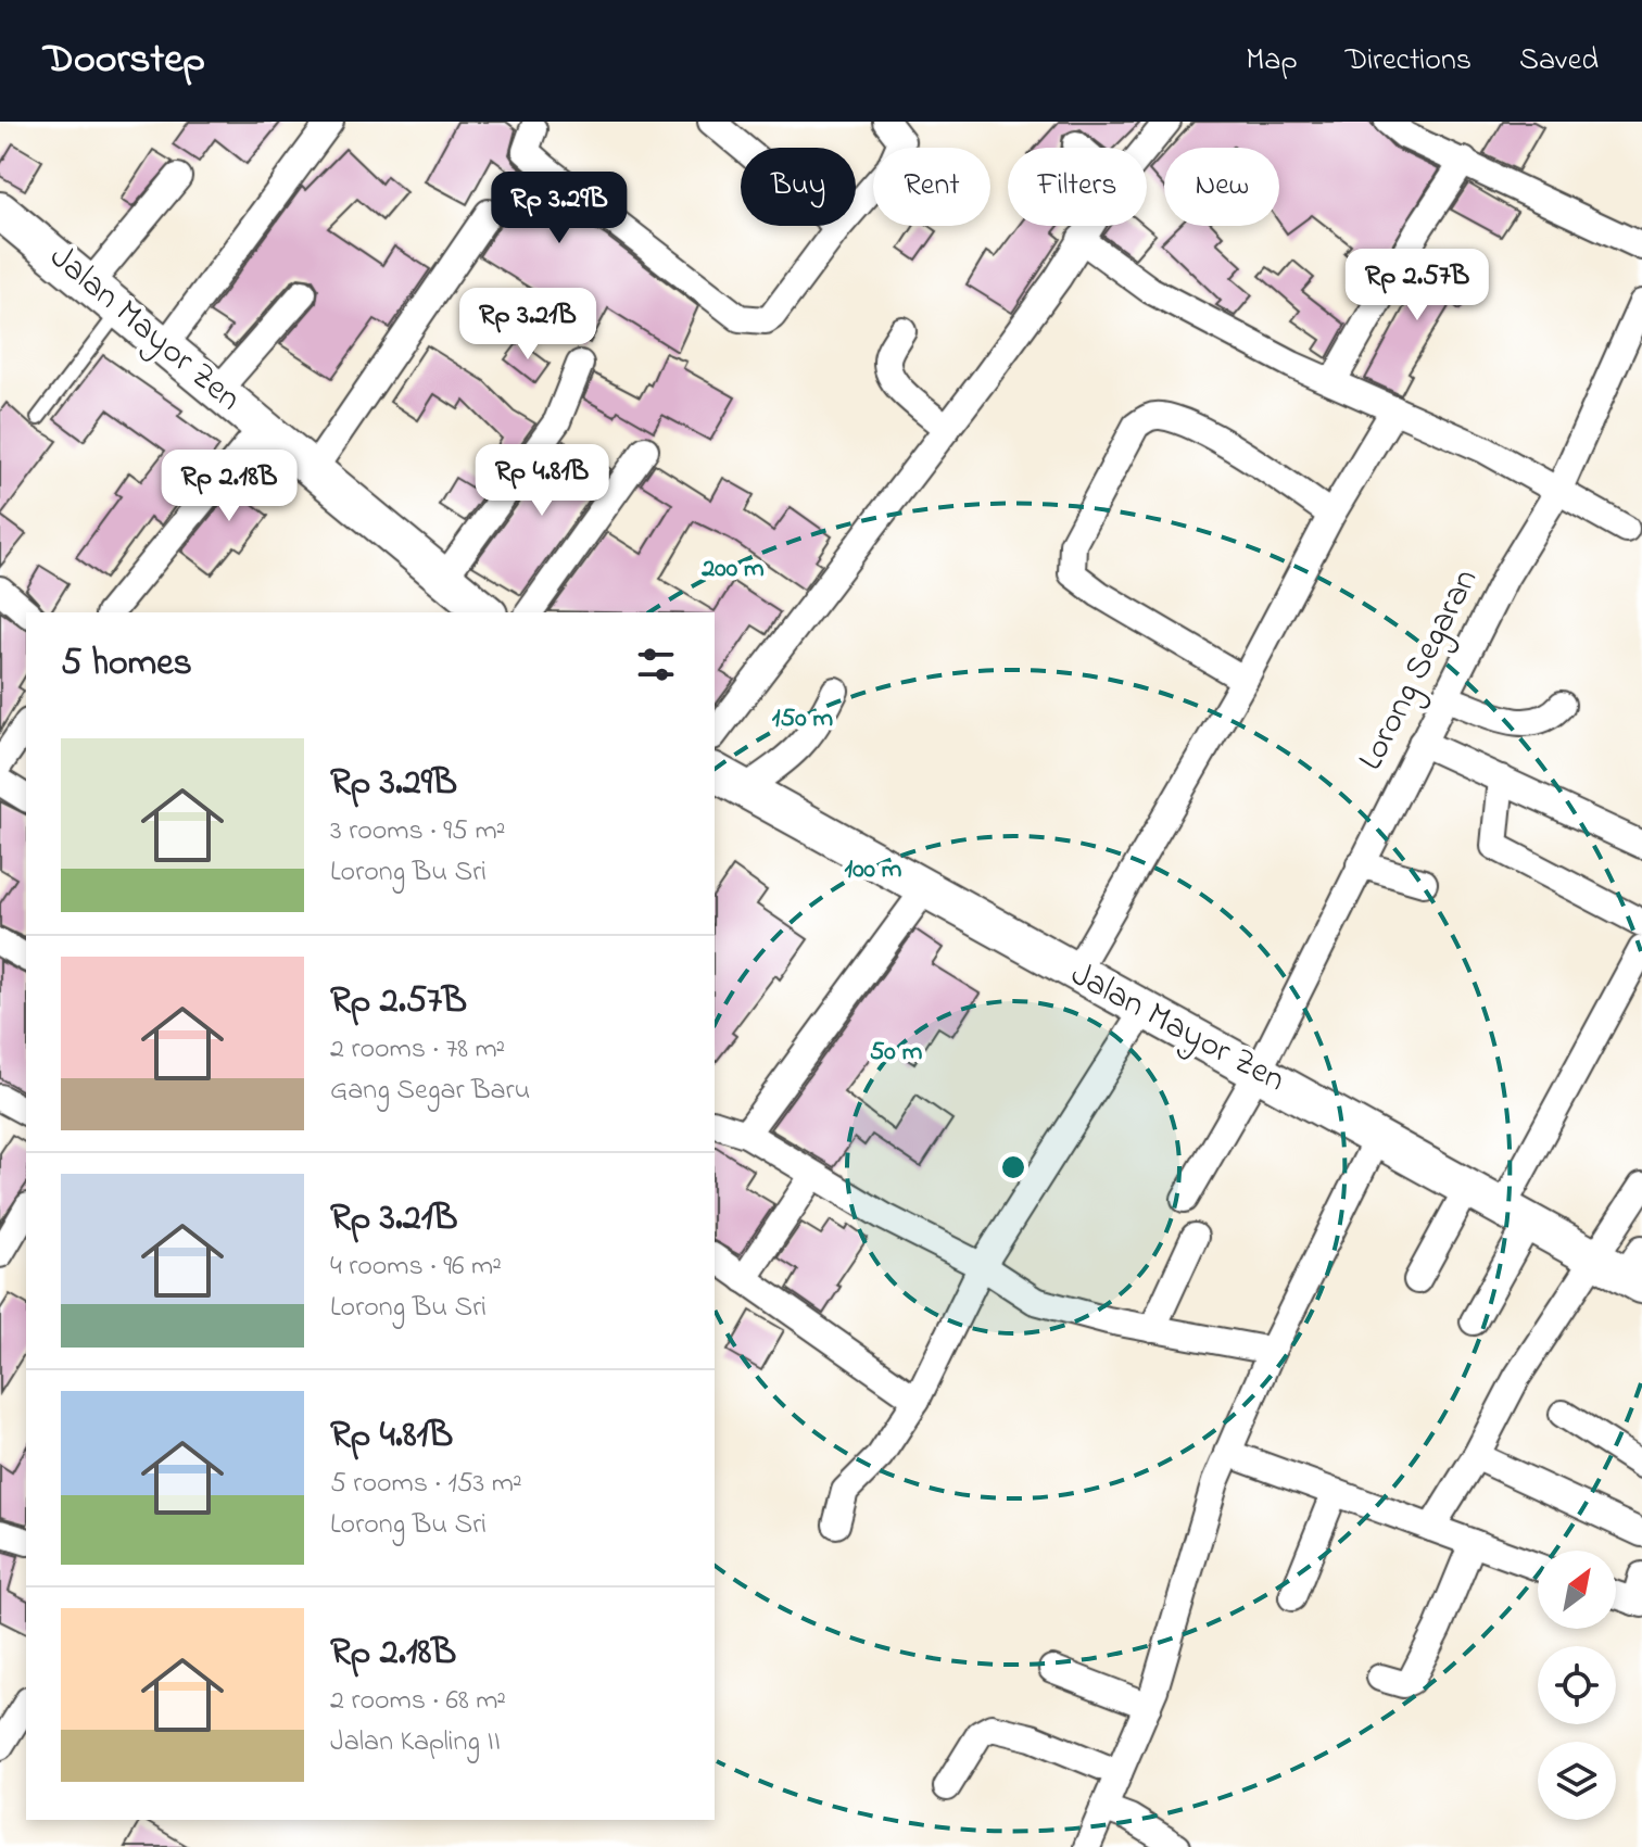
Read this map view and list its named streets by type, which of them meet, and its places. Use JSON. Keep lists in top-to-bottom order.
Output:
{
  "streets": {
    "street": ["Jalan Mayor Zen", "Lorong Segaran"]
  },
  "crossings": [
    ["Jalan Mayor Zen", "Lorong Segaran"]
  ],
  "north": "top right",
  "page": {
    "header": "Doorstep",
    "nav": ["Map", "Directions", "Saved"],
    "chip": [
      "Buy",
      "Rent",
      "Filters",
      "New"
    ],
    "price": [
      "Rp 3.29B",
      "Rp 2.57B",
      "Rp 3.21B",
      "Rp 4.81B",
      "Rp 2.18B"
    ],
    "heading": "5 homes",
    "list": [
      {
        "name": "Rp 3.29B",
        "note": "3 rooms · 95 m² · Lorong Bu Sri"
      },
      {
        "name": "Rp 2.57B",
        "note": "2 rooms · 78 m² · Gang Segar Baru"
      },
      {
        "name": "Rp 3.21B",
        "note": "4 rooms · 96 m² · Lorong Bu Sri"
      },
      {
        "name": "Rp 4.81B",
        "note": "5 rooms · 153 m² · Lorong Bu Sri"
      },
      {
        "name": "Rp 2.18B",
        "note": "2 rooms · 68 m² · Jalan Kapling II"
      }
    ]
  },
  "rings": [
    "200 m",
    "150 m",
    "100 m",
    "50 m"
  ]
}
